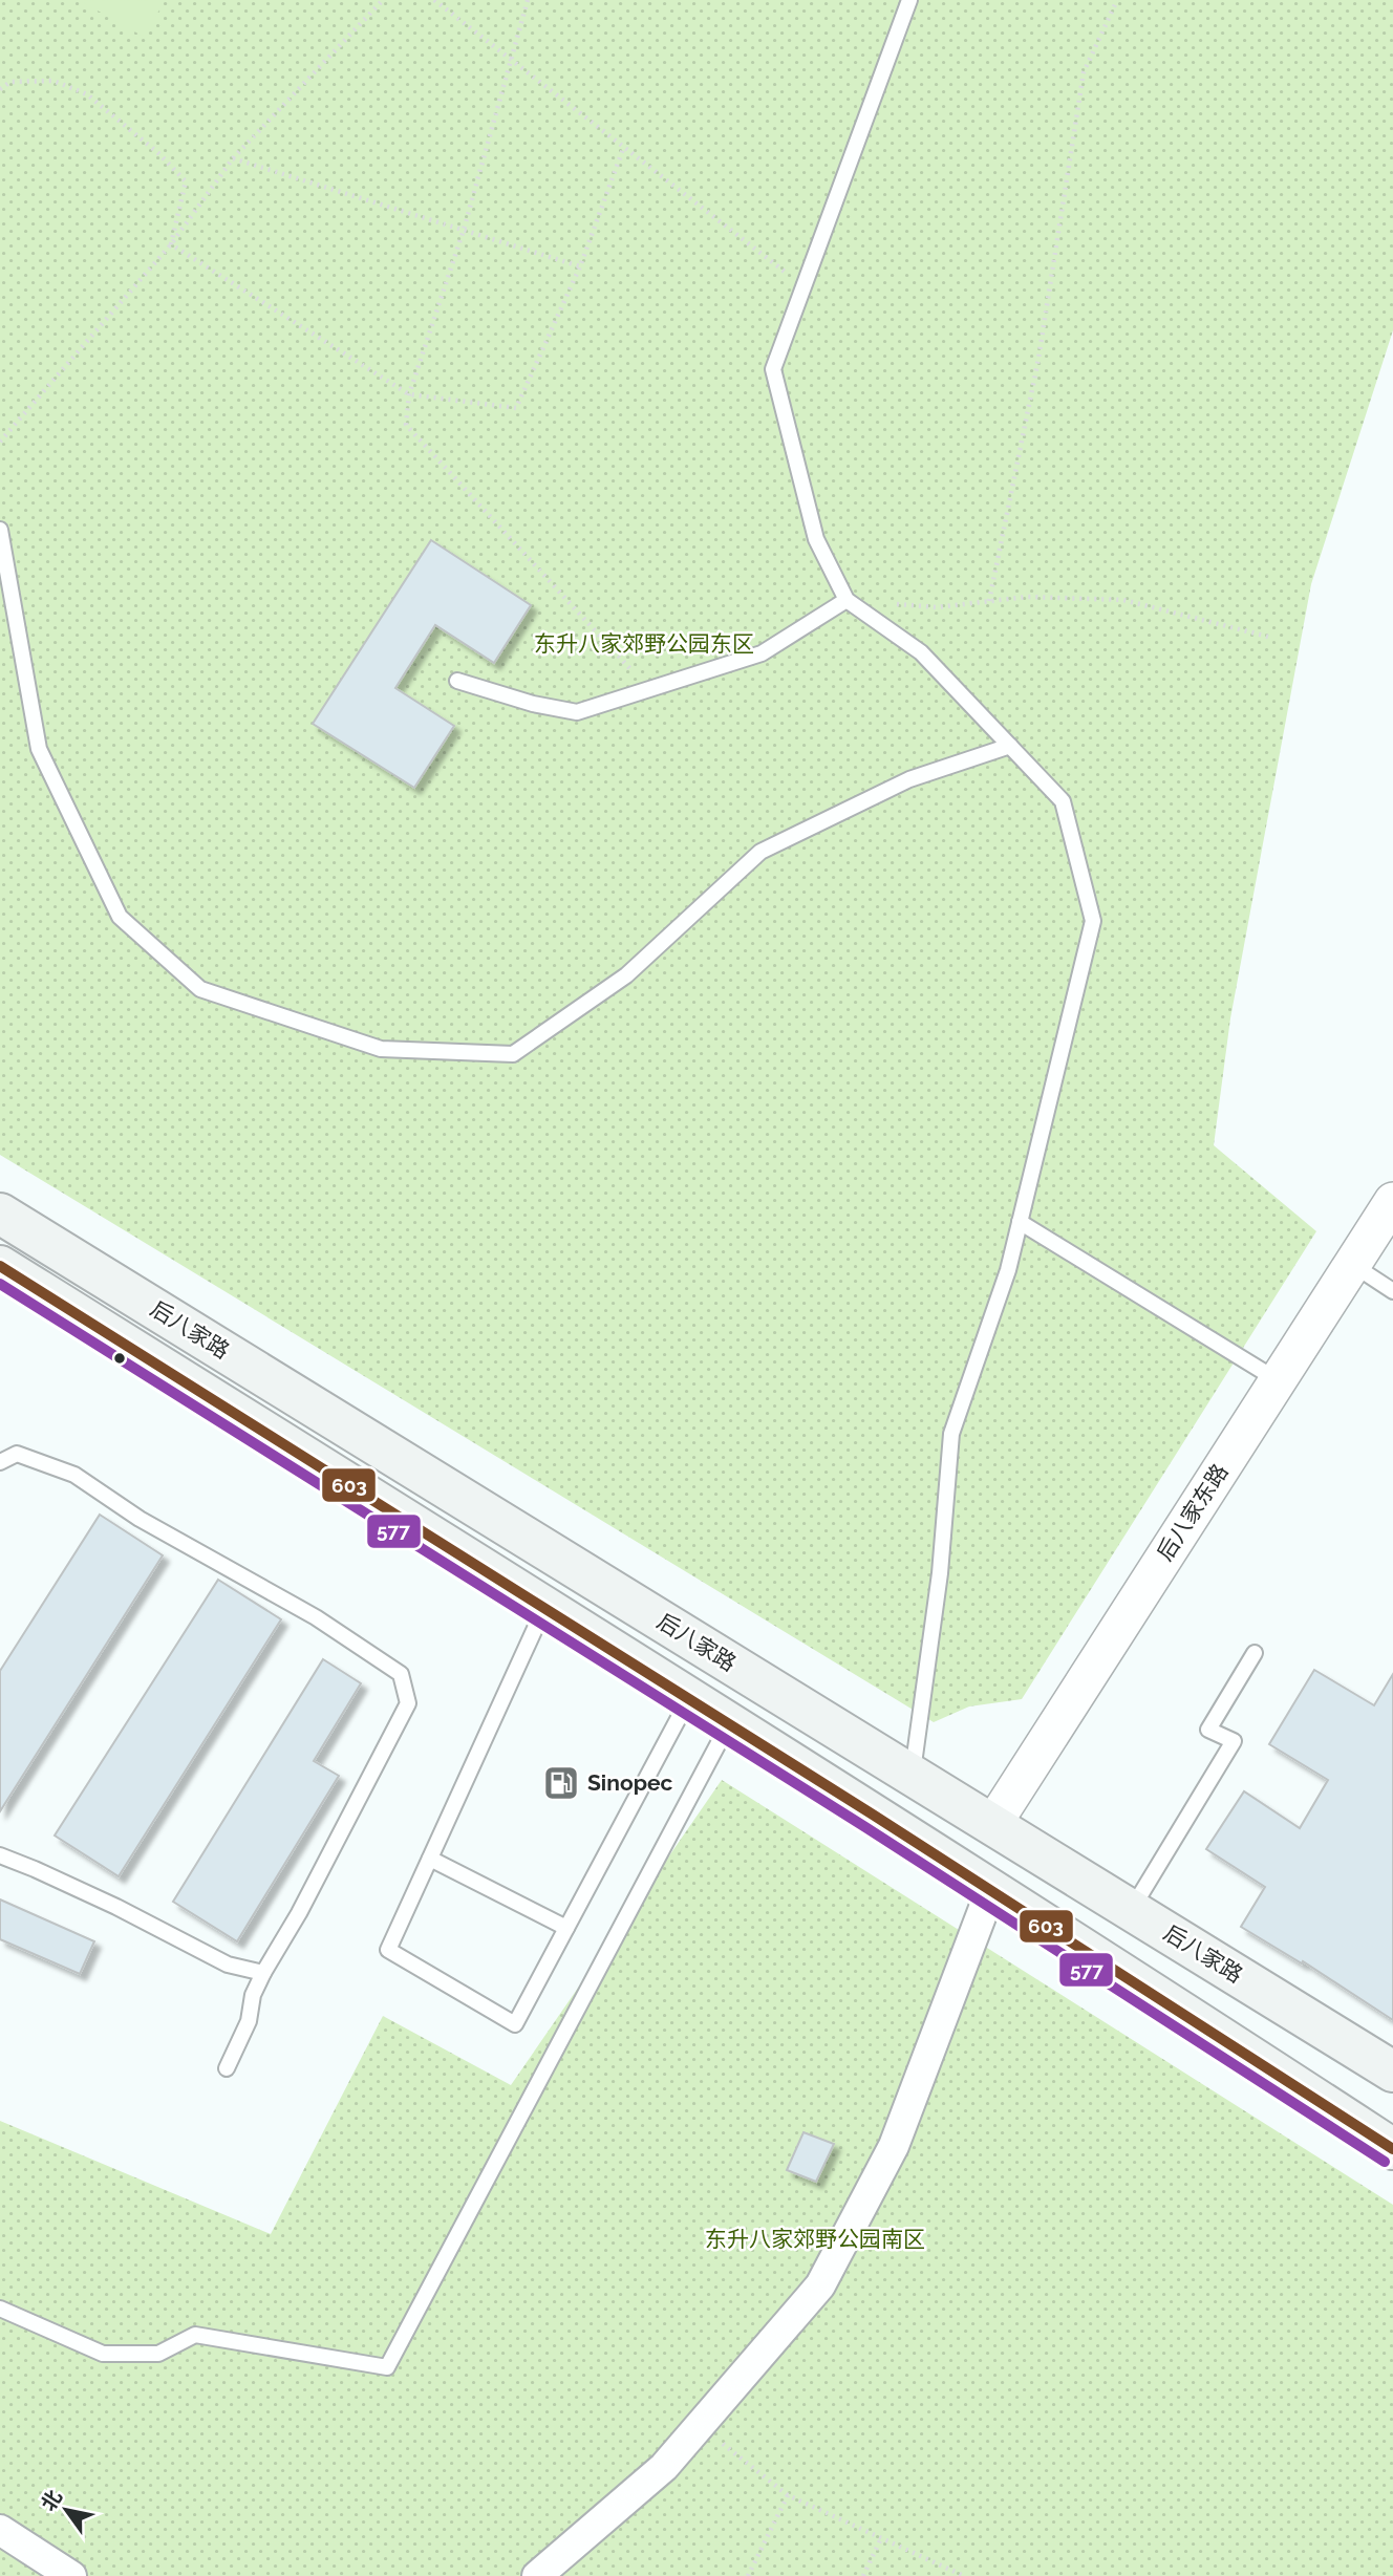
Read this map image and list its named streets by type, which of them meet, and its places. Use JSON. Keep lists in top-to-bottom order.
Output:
{
  "streets": {
    "main road": ["后八家路"],
    "street": ["后八家东路"]
  },
  "crossings": [
    ["后八家路", "后八家东路"]
  ],
  "parks": ["东升八家郊野公园东区", "东升八家郊野公园南区"],
  "places": {
    "fuel station": ["Sinopec"]
  },
  "lines": ["transit line 603", "transit line 577"],
  "north": "top left"
}
